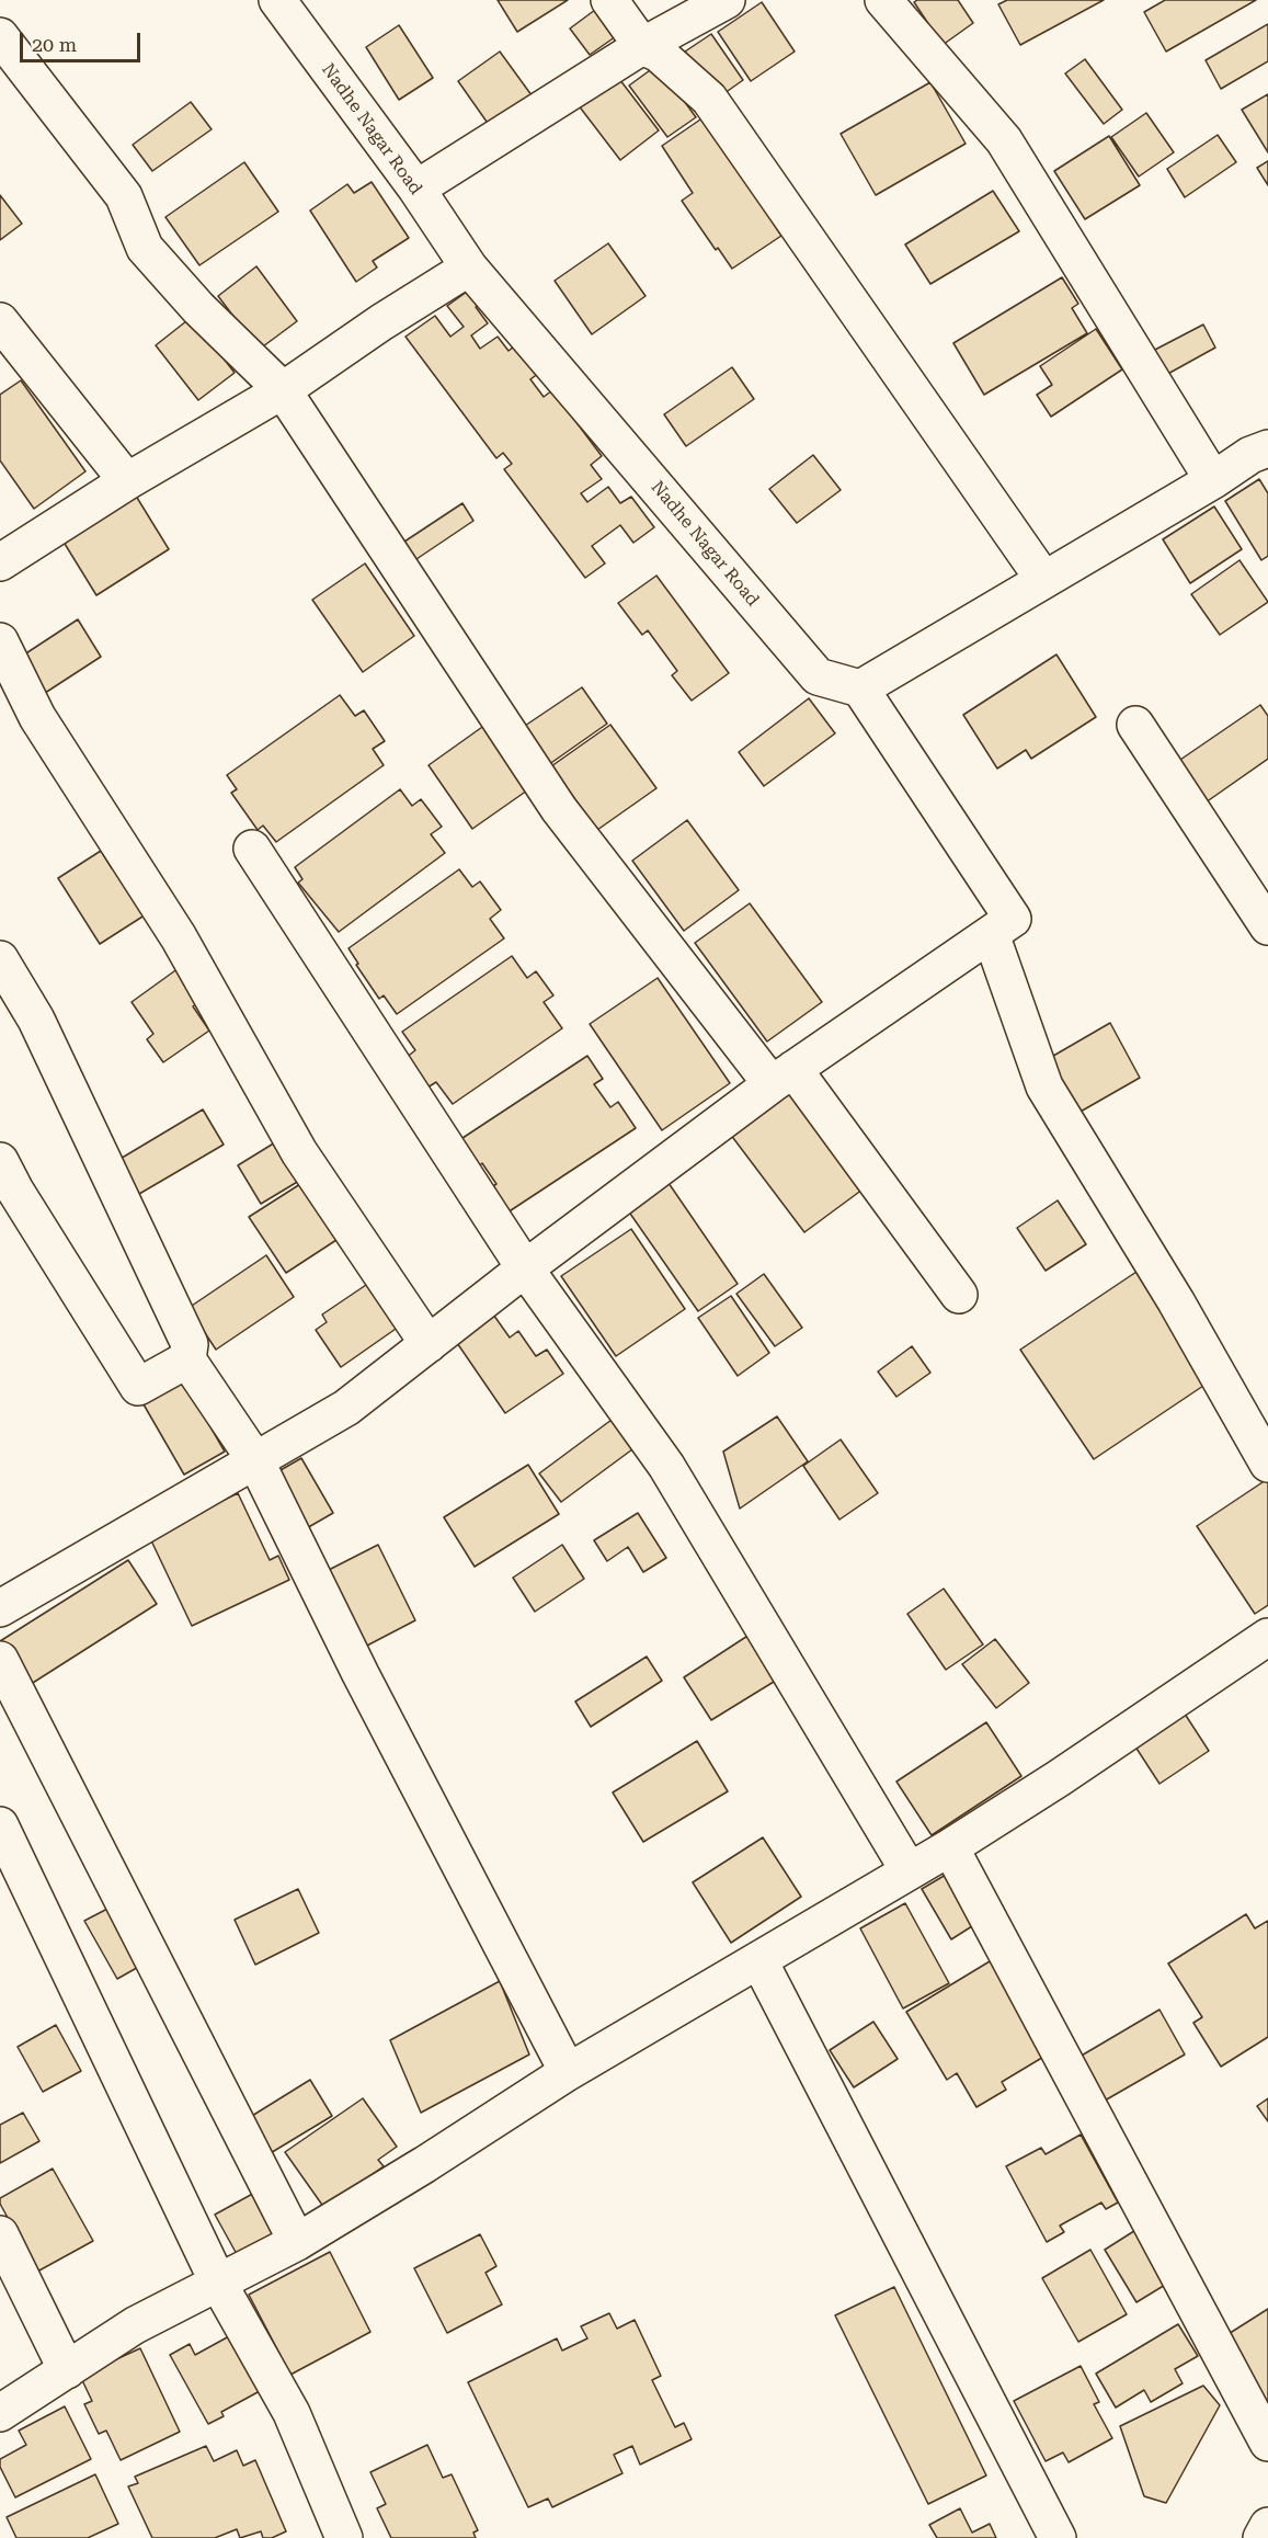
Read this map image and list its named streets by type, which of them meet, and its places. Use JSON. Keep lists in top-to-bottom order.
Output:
{
  "streets": {
    "street": ["Nadhe Nagar Road"]
  },
  "scale_bar": "20 m"
}
